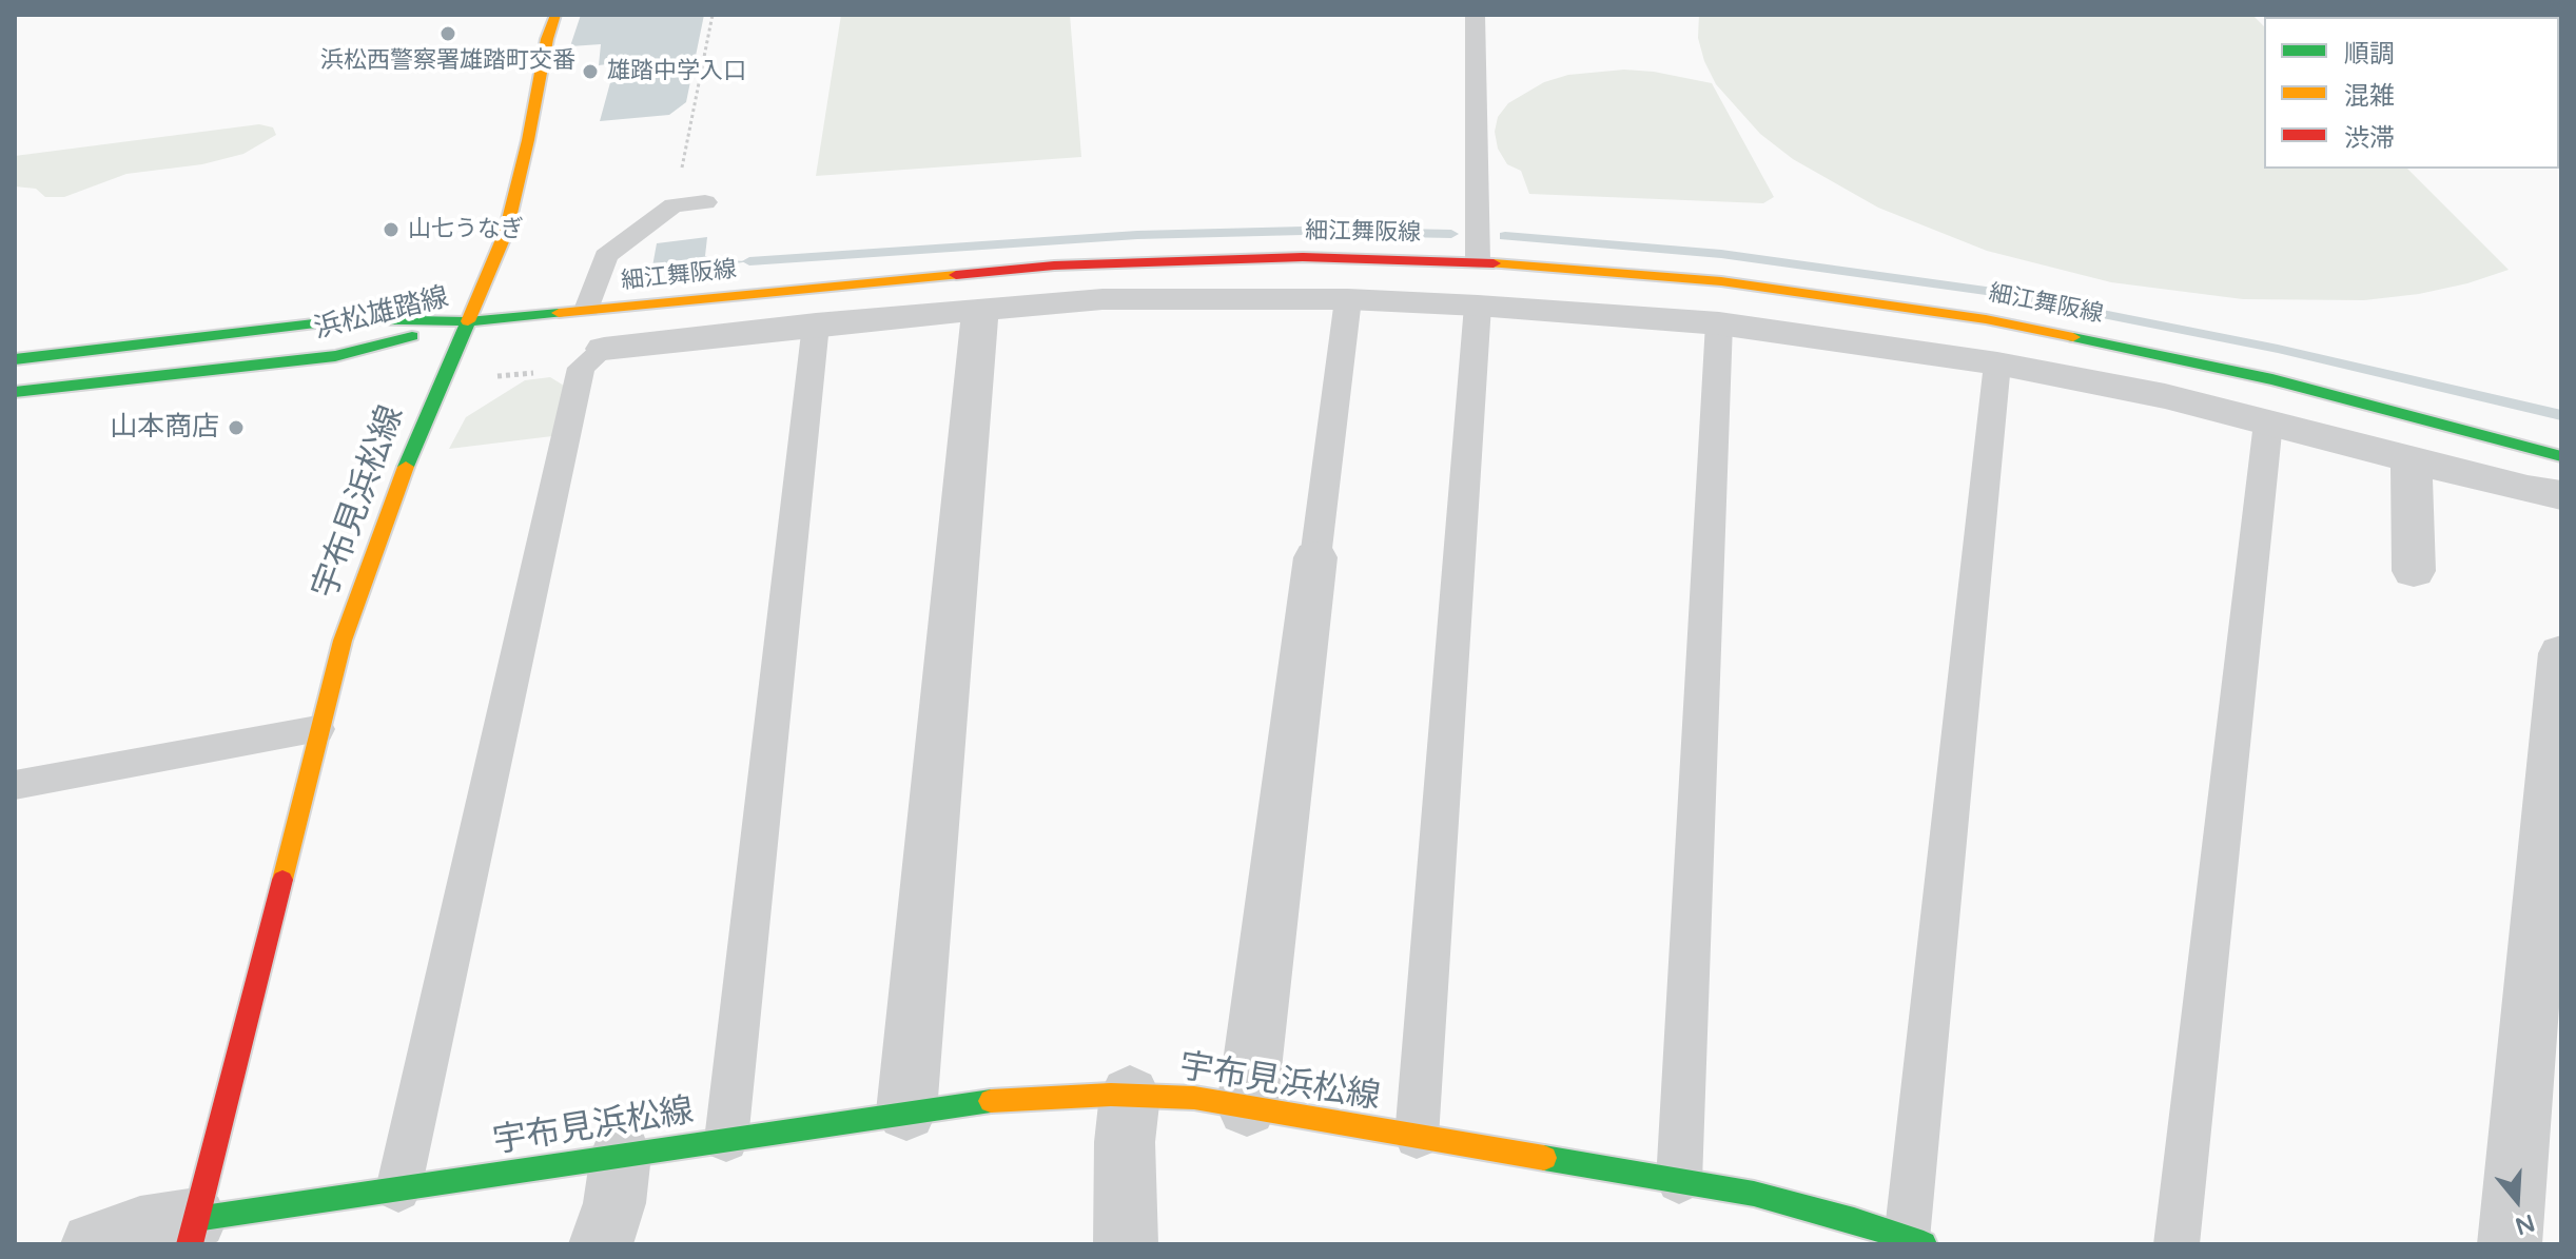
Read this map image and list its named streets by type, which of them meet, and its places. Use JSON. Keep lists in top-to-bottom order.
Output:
{
  "streets": {
    "main road": ["細江舞阪線", "浜松雄踏線", "宇布見浜松線"]
  },
  "crossings": [
    ["細江舞阪線", "浜松雄踏線"],
    ["細江舞阪線", "宇布見浜松線"],
    ["浜松雄踏線", "宇布見浜松線"]
  ],
  "places": [
    "浜松西警察署雄踏町交番",
    "雄踏中学入口",
    "山七うなぎ",
    "山本商店"
  ],
  "legend": ["順調", "混雑", "渋滞"],
  "north": "bottom"
}
